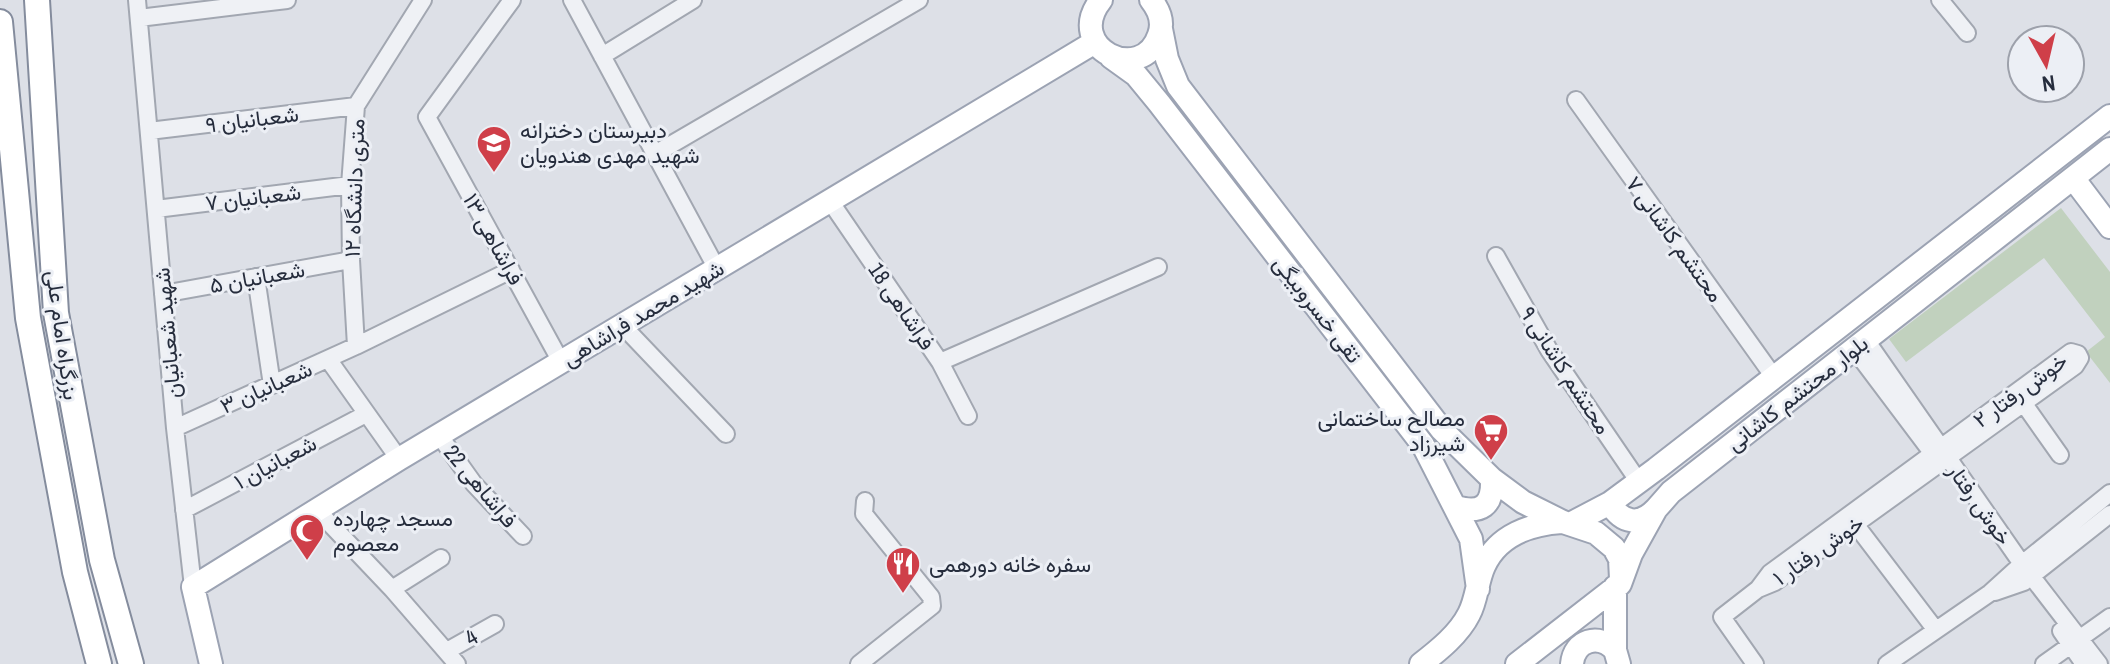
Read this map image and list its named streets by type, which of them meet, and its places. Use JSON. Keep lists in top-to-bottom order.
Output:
{
  "streets": {
    "highway": ["بزرگراه امام علی"],
    "main road": [
      "تقی خسروبیگی",
      "شهید محمد فراشاهی",
      "شهید شعبانیان",
      "بلوار محتشم کاشانی"
    ],
    "street": [
      "شعبانیان ۹",
      "۱۲ متری دانشگاه",
      "شعبانیان ۷",
      "فراشاهی ۱۳",
      "محتشم کاشانی ۷",
      "شعبانیان ۵",
      "فراشاهی 18",
      "محتشم کاشانی ۹",
      "شعبانیان ۳",
      "خوش رفتار ۲",
      "شعبانیان ۱",
      "فراشاهی 22",
      "خوش رفتار",
      "خوش رفتار ۱",
      "4"
    ]
  },
  "crossings": [
    ["شعبانیان ۹", "۱۲ متری دانشگاه"],
    ["شعبانیان ۹", "شهید شعبانیان"],
    ["۱۲ متری دانشگاه", "شعبانیان ۷"],
    ["۱۲ متری دانشگاه", "شعبانیان ۵"],
    ["۱۲ متری دانشگاه", "شعبانیان ۳"],
    ["شعبانیان ۷", "شهید شعبانیان"],
    ["فراشاهی ۱۳", "شهید محمد فراشاهی"],
    ["فراشاهی ۱۳", "شعبانیان ۳"],
    ["محتشم کاشانی ۷", "بلوار محتشم کاشانی"],
    ["شعبانیان ۵", "شهید شعبانیان"],
    ["فراشاهی 18", "شهید محمد فراشاهی"],
    ["تقی خسروبیگی", "شهید محمد فراشاهی"],
    ["تقی خسروبیگی", "بلوار محتشم کاشانی"],
    ["شهید محمد فراشاهی", "شهید شعبانیان"],
    ["شهید محمد فراشاهی", "فراشاهی 22"],
    ["شهید شعبانیان", "شعبانیان ۳"],
    ["شهید شعبانیان", "شعبانیان ۱"],
    ["محتشم کاشانی ۹", "بلوار محتشم کاشانی"],
    ["خوش رفتار ۲", "خوش رفتار"],
    ["خوش رفتار ۲", "خوش رفتار ۱"],
    ["بلوار محتشم کاشانی", "خوش رفتار"],
    ["خوش رفتار", "خوش رفتار ۱"]
  ],
  "places": {
    "school or university": ["دبیرستان دخترانه شهید مهدی هندویان"],
    "supermarket": ["مصالح ساختمانی شیرزاد"],
    "mosque": ["مسجد چهارده معصوم"],
    "restaurant": ["سفره خانه دورهمی"]
  },
  "north": "bottom"
}
